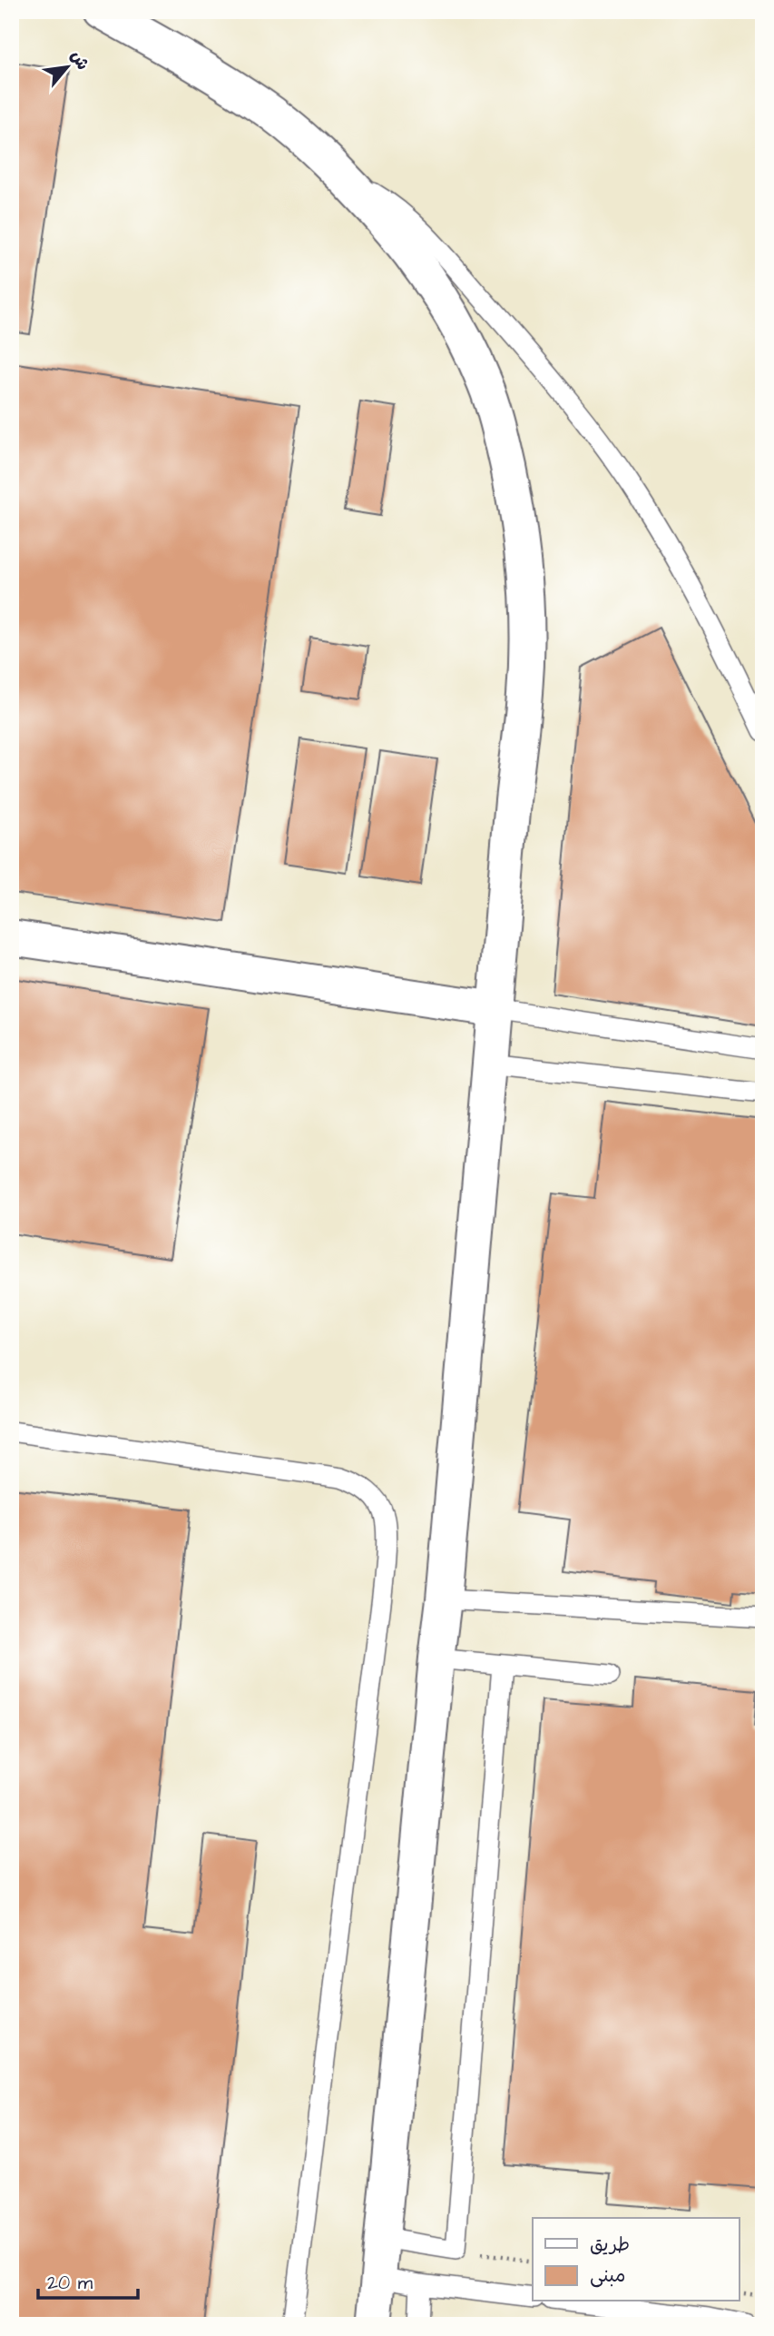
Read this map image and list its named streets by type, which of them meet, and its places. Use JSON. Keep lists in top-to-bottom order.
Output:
{
  "legend": ["طريق", "مبنى"],
  "scale_bar": "20 m",
  "north": "top right"
}
